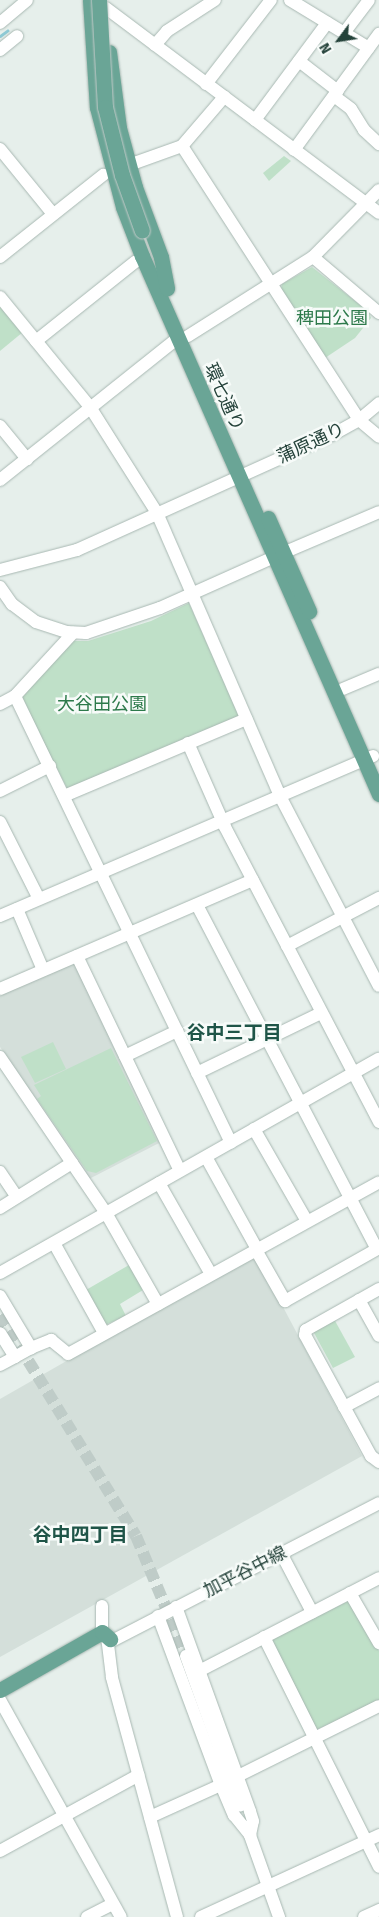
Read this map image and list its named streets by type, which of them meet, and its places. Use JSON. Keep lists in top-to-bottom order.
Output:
{
  "streets": {
    "main road": ["環七通り"],
    "street": ["蒲原通り", "加平谷中線"]
  },
  "crossings": [
    ["環七通り", "蒲原通り"]
  ],
  "districts": ["谷中三丁目", "谷中四丁目"],
  "parks": ["稗田公園", "大谷田公園"],
  "north": "bottom left"
}
